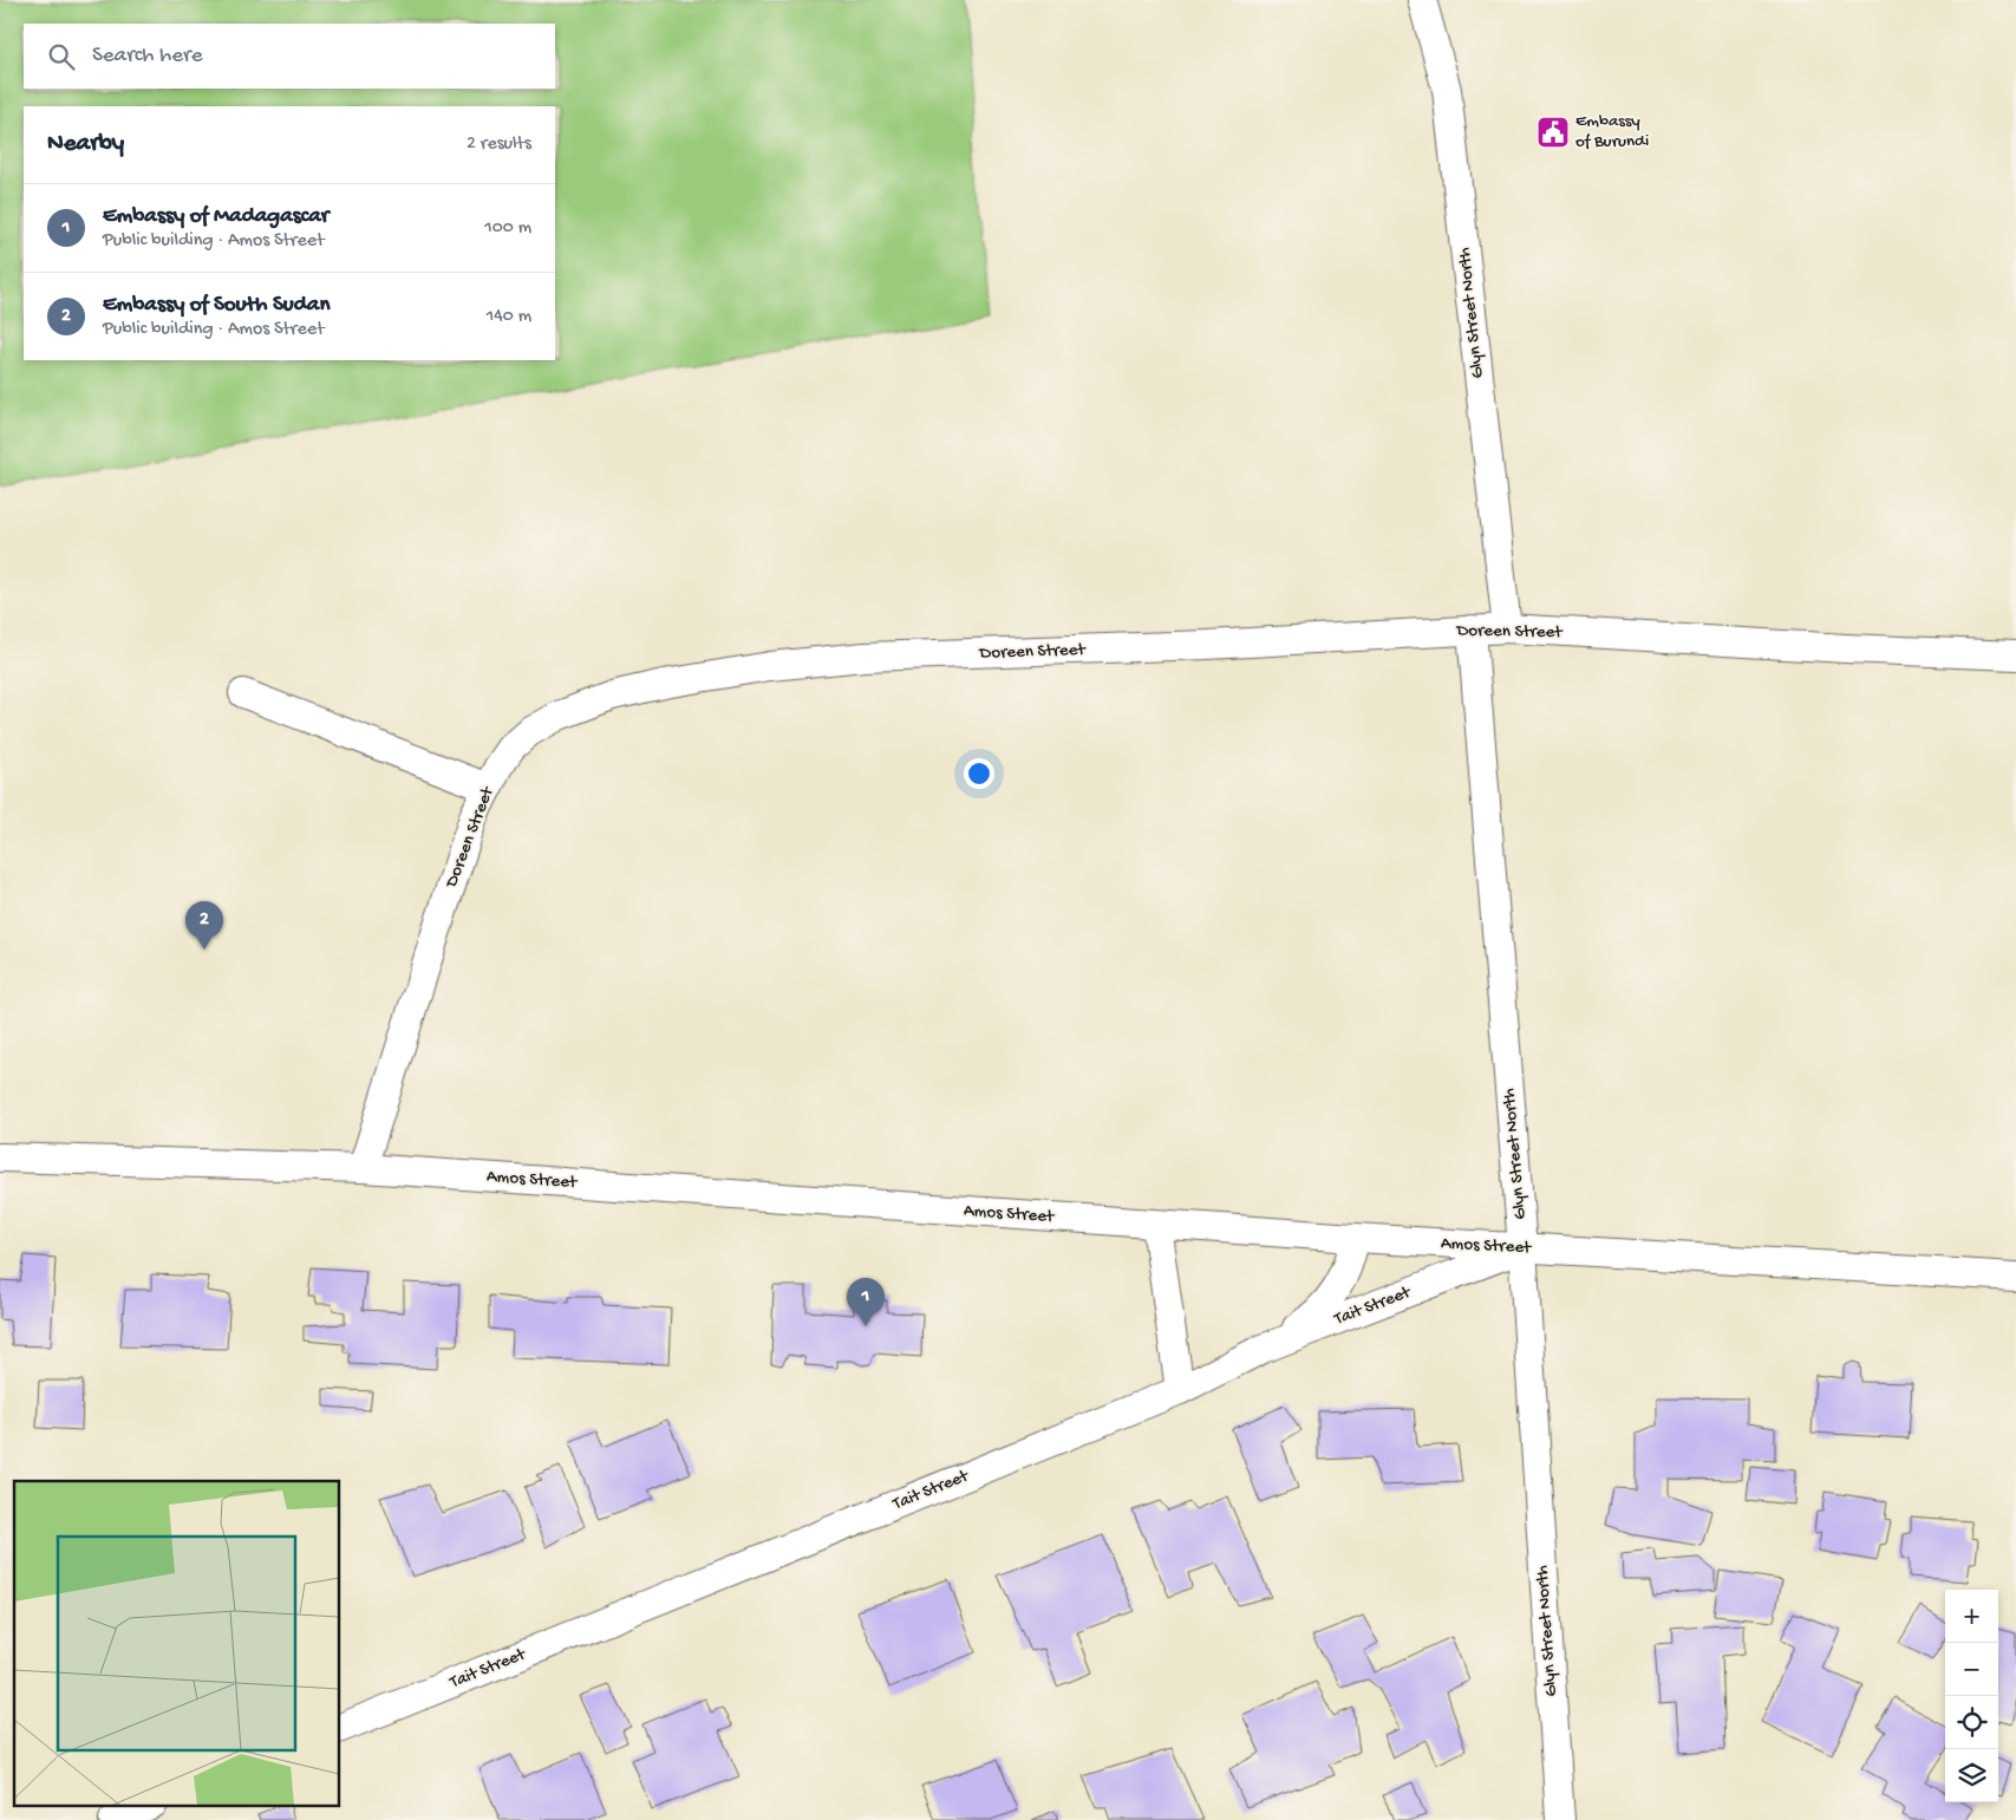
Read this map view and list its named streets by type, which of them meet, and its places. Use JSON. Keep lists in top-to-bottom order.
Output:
{
  "streets": {
    "street": [
      "Glyn Street North",
      "Doreen Street",
      "Amos Street",
      "Tait Street"
    ]
  },
  "crossings": [
    ["Glyn Street North", "Doreen Street"],
    ["Glyn Street North", "Amos Street"],
    ["Glyn Street North", "Tait Street"],
    ["Doreen Street", "Amos Street"],
    ["Amos Street", "Tait Street"]
  ],
  "places": {
    "public building": ["Embassy of Burundi"]
  },
  "page": {
    "search": "Search here",
    "heading": ["Nearby", "2 results"],
    "list": [
      {
        "mark": "1",
        "name": "Embassy of Madagascar",
        "note": "Public building · Amos Street",
        "value": "100 m"
      },
      {
        "mark": "2",
        "name": "Embassy of South Sudan",
        "note": "Public building · Amos Street",
        "value": "140 m"
      }
    ],
    "pins": ["2", "1"],
    "map_buttons": ["+", "−"]
  }
}
